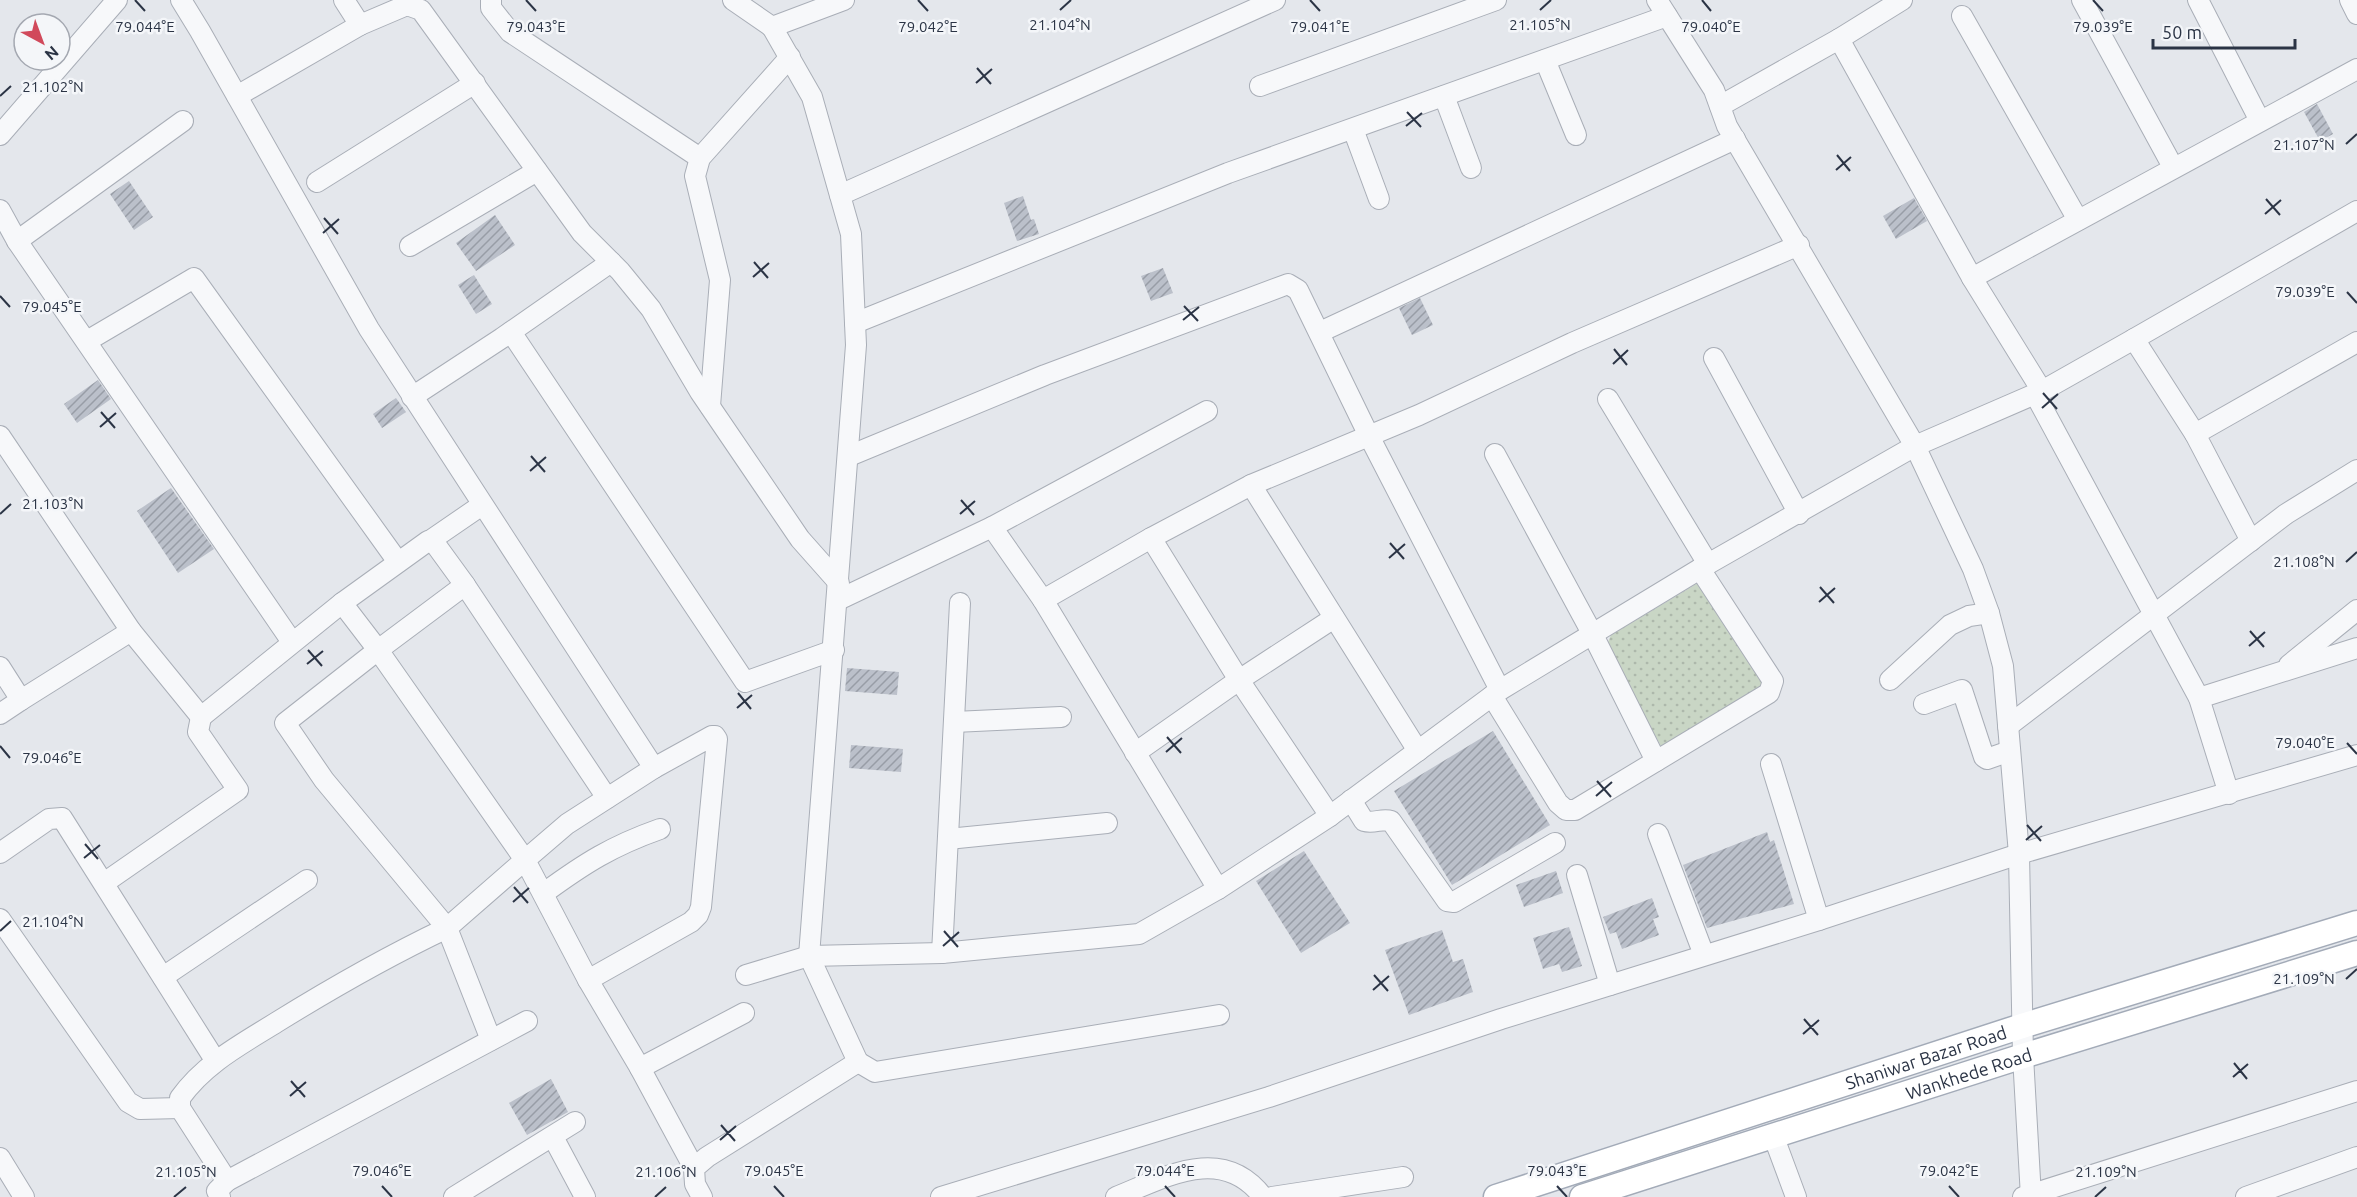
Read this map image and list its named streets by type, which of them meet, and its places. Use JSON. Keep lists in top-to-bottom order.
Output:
{
  "streets": {
    "main road": ["Shaniwar Bazar Road", "Wankhede Road"]
  },
  "scale_bar": "50 m",
  "north": "bottom right",
  "coordinates": [
    "21.104°N",
    "21.105°N",
    "79.044°E",
    "79.043°E",
    "79.042°E",
    "79.041°E",
    "79.040°E",
    "79.039°E",
    "21.102°N",
    "21.107°N",
    "79.045°E",
    "21.103°N",
    "21.108°N",
    "79.046°E",
    "21.109°N",
    "21.106°N"
  ]
}
